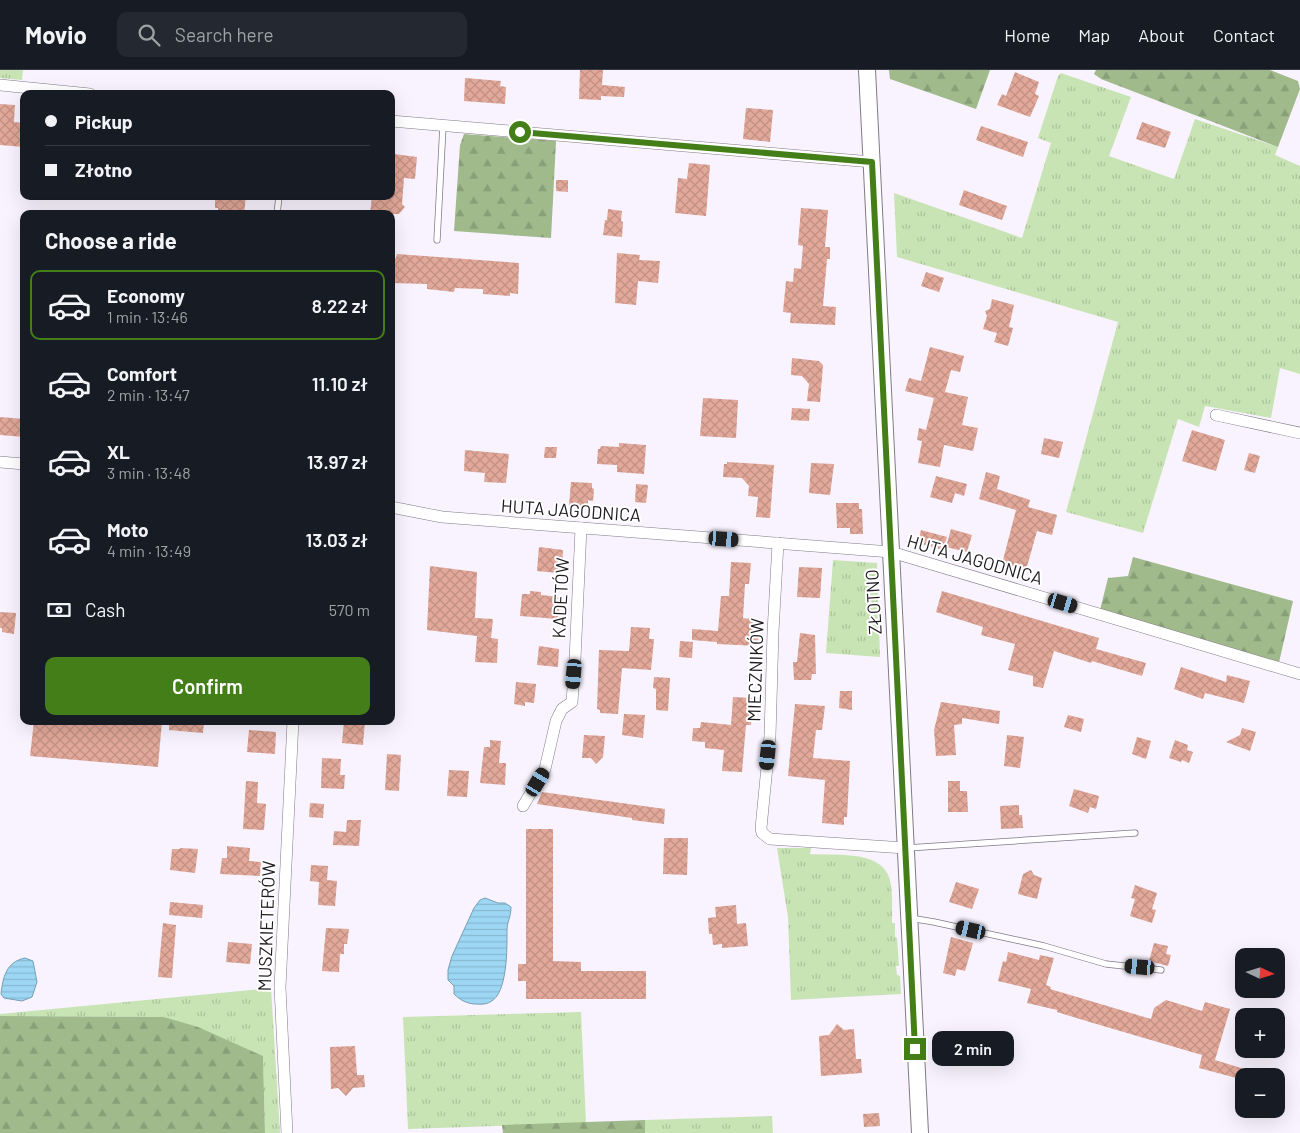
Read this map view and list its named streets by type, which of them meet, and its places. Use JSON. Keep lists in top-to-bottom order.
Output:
{
  "streets": {
    "street": [
      "HUTA JAGODNICA",
      "KADETÓW",
      "ZŁOTNO",
      "MIECZNIKÓW",
      "MUSZKIETERÓW"
    ]
  },
  "crossings": [
    ["HUTA JAGODNICA", "KADETÓW"],
    ["HUTA JAGODNICA", "ZŁOTNO"],
    ["HUTA JAGODNICA", "MIECZNIKÓW"],
    ["ZŁOTNO", "MIECZNIKÓW"]
  ],
  "north": "right",
  "page": {
    "header": "Movio",
    "search": "Search here",
    "nav": [
      "Home",
      "Map",
      "About",
      "Contact"
    ],
    "banner": ["Pickup", "Złotno"],
    "heading": "Choose a ride",
    "list": [
      {
        "name": "Economy",
        "note": "1 min · 13:46",
        "value": "8.22 zł"
      },
      {
        "name": "Comfort",
        "note": "2 min · 13:47",
        "value": "11.10 zł"
      },
      {
        "name": "XL",
        "note": "3 min · 13:48",
        "value": "13.97 zł"
      },
      {
        "name": "Moto",
        "note": "4 min · 13:49",
        "value": "13.03 zł"
      }
    ],
    "pay": ["Cash", "570 m"],
    "buttons": "Confirm",
    "map_buttons": ["+", "−"],
    "bubble": "2 min"
  }
}
